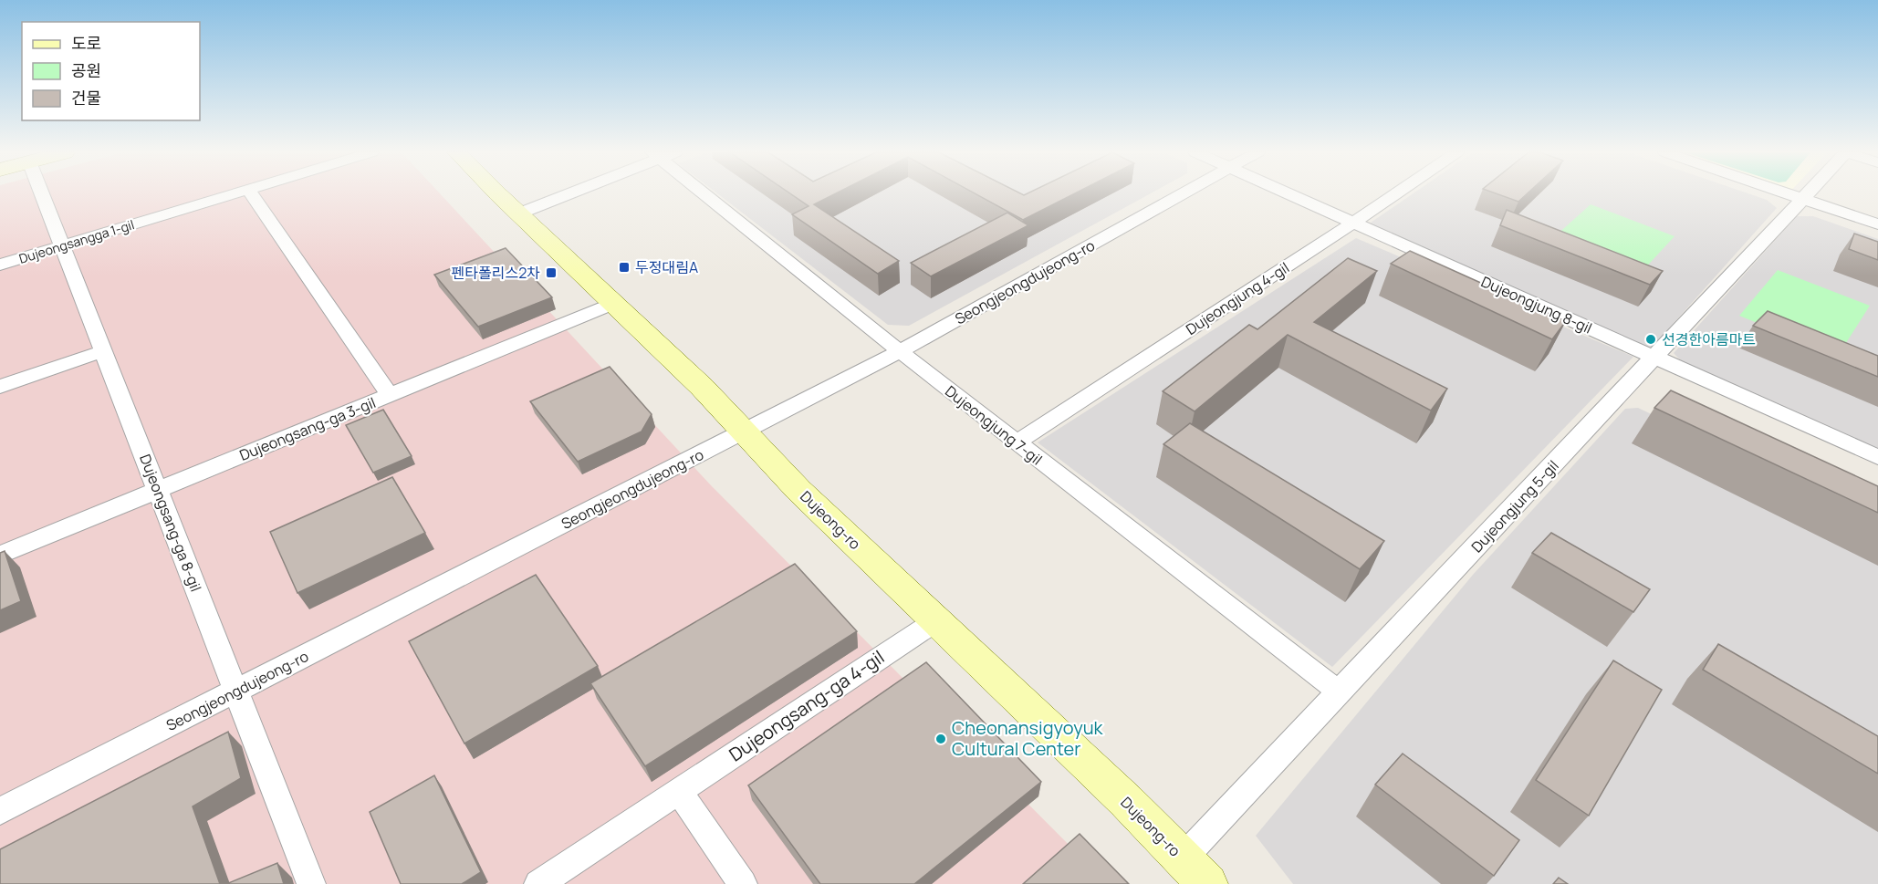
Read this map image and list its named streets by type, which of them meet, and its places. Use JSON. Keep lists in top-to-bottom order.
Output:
{
  "streets": {
    "street": [
      "Dujeongsangga 1-gil",
      "Seongjeongdujeong-ro",
      "Dujeongjung 4-gil",
      "Dujeongjung 8-gil",
      "Dujeongjung 7-gil",
      "Dujeongsang-ga 3-gil",
      "Dujeongjung 5-gil",
      "Dujeong-ro",
      "Dujeongsang-ga 8-gil",
      "Dujeongsang-ga 4-gil"
    ]
  },
  "crossings": [
    ["Dujeongsangga 1-gil", "Dujeongsang-ga 8-gil"],
    ["Seongjeongdujeong-ro", "Dujeongjung 7-gil"],
    ["Seongjeongdujeong-ro", "Dujeong-ro"],
    ["Seongjeongdujeong-ro", "Dujeongsang-ga 8-gil"],
    ["Dujeongjung 4-gil", "Dujeongjung 8-gil"],
    ["Dujeongjung 4-gil", "Dujeongjung 7-gil"],
    ["Dujeongjung 8-gil", "Dujeongjung 5-gil"],
    ["Dujeongjung 7-gil", "Dujeongjung 5-gil"],
    ["Dujeongsang-ga 3-gil", "Dujeong-ro"],
    ["Dujeongsang-ga 3-gil", "Dujeongsang-ga 8-gil"],
    ["Dujeongjung 5-gil", "Dujeong-ro"],
    ["Dujeong-ro", "Dujeongsang-ga 4-gil"]
  ],
  "places": {
    "transit": ["두정대림A", "펜타폴리스2차"],
    "other": ["선경한아름마트", "Cheonansigyoyuk Cultural Center"]
  },
  "legend": ["도로", "공원", "건물"]
}
